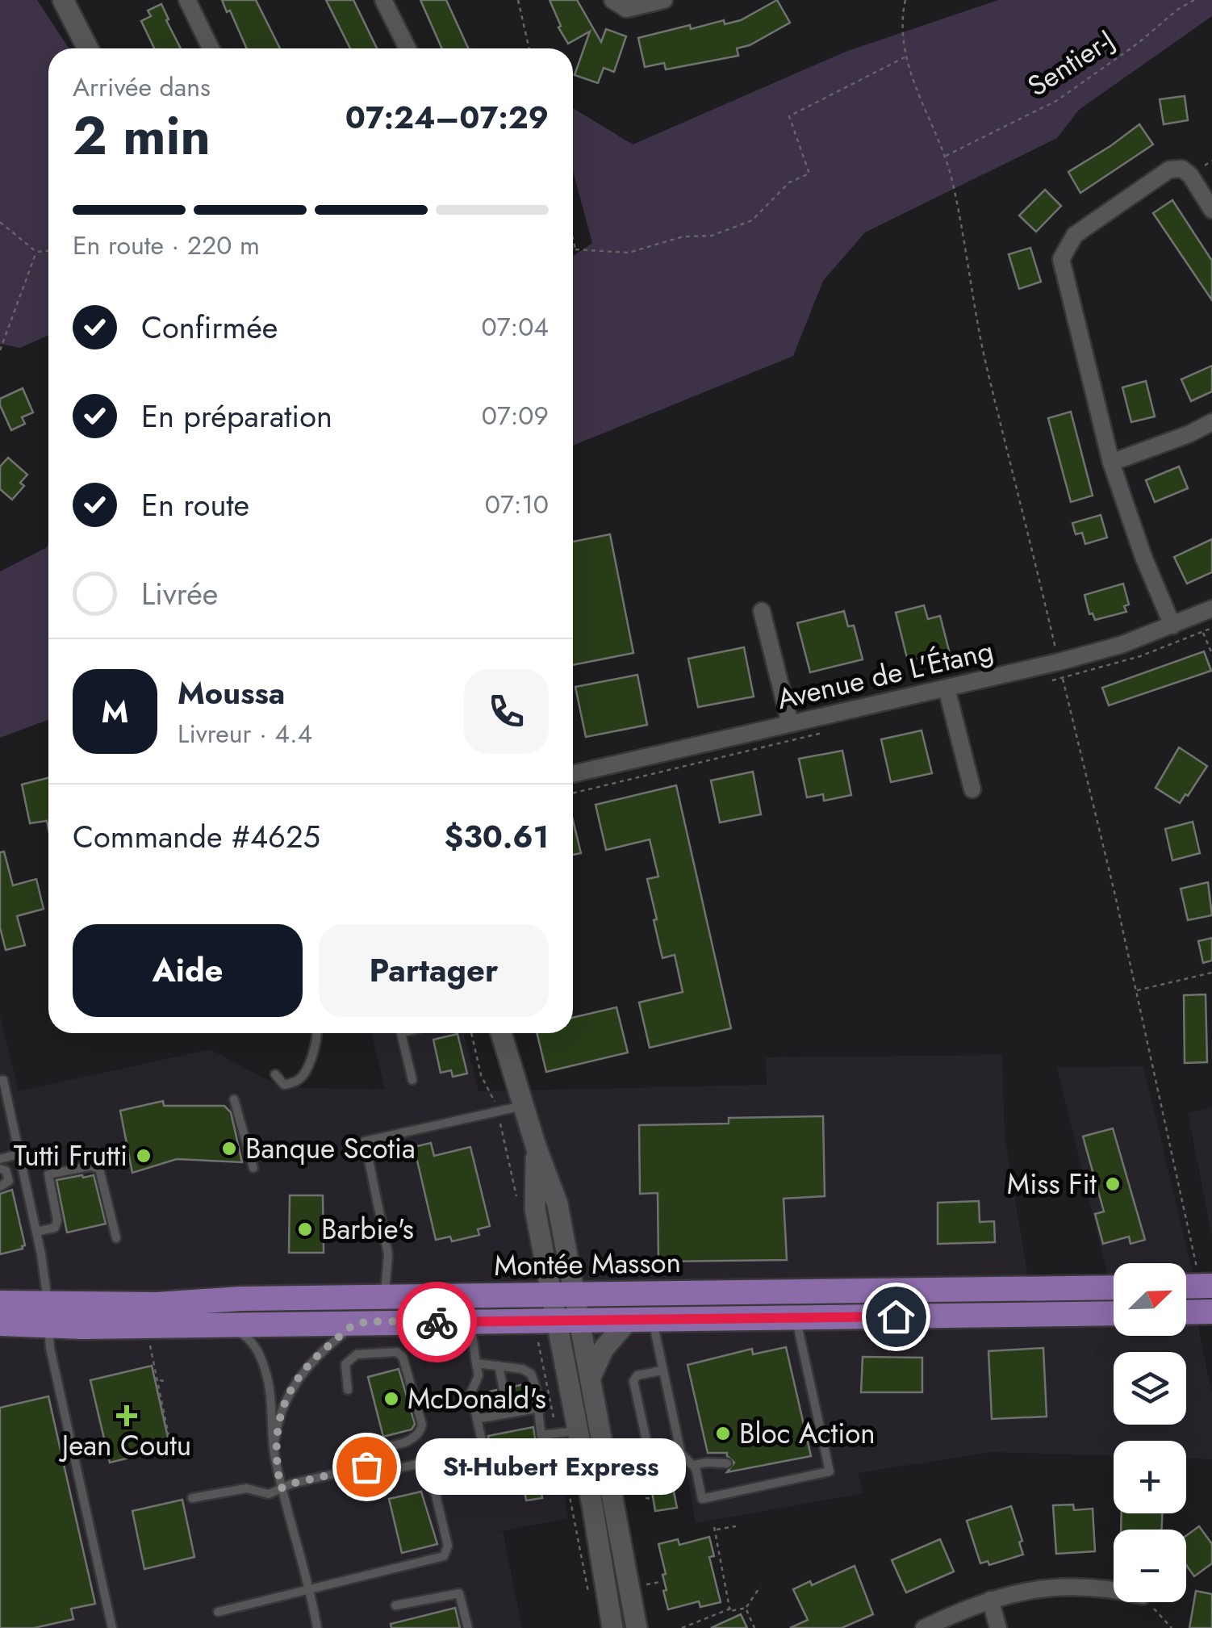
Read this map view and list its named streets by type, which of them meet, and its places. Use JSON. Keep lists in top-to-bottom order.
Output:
{
  "streets": {
    "main road": ["Montée Masson"],
    "street": ["Avenue de L'Étang"],
    "path": ["Sentier-J"]
  },
  "places": {
    "other": [
      "Banque Scotia",
      "Tutti Frutti",
      "Miss Fit",
      "Barbie's",
      "McDonald's",
      "Bloc Action",
      "St-Hubert Express"
    ],
    "health": ["Jean Coutu"]
  },
  "north": "top right",
  "page": {
    "heading": ["2 min", "Arrivée dans", "07:24–07:29"],
    "panel": [
      "Moussa",
      "Livreur · 4.4",
      "Commande #4625",
      "$30.61"
    ],
    "bar": "En route · 220 m",
    "list": [
      ["Confirmée", "07:04"],
      ["En préparation", "07:09"],
      ["En route", "07:10"],
      "Livrée"
    ],
    "round": "M",
    "buttons": ["Aide", "Partager"],
    "map_buttons": ["+", "−"],
    "bubble": "St-Hubert Express"
  }
}
